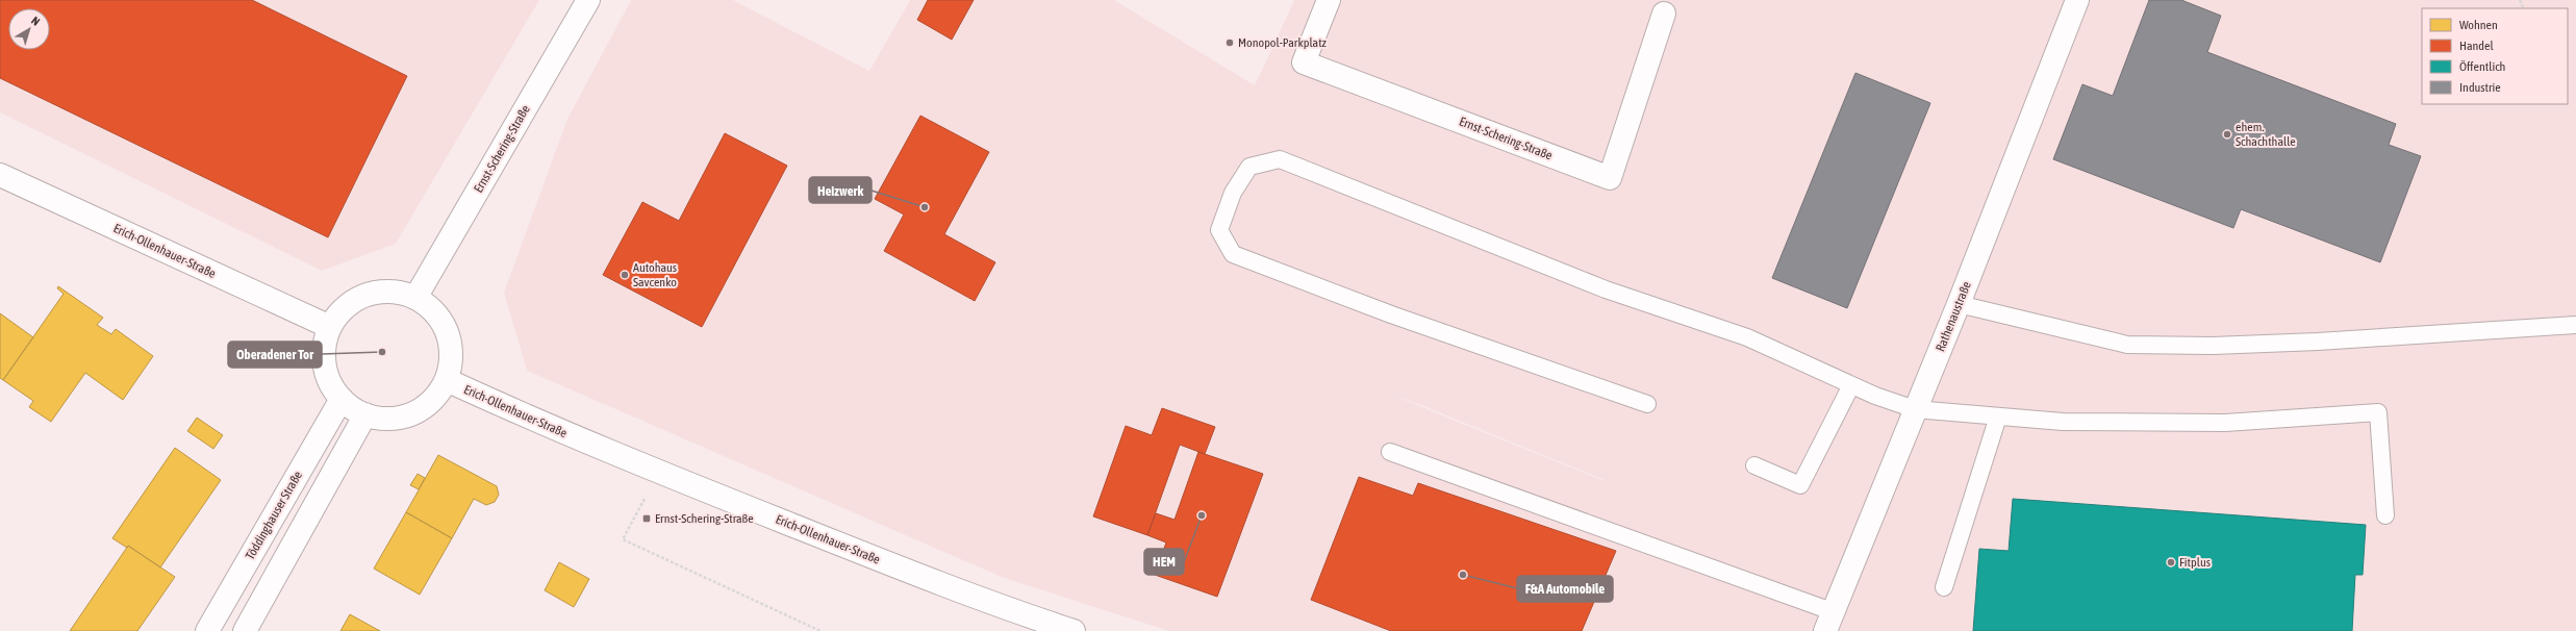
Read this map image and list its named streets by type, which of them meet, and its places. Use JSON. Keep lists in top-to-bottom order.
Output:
{
  "streets": {
    "street": [
      "Ernst-Schering-Straße",
      "Erich-Ollenhauer-Straße",
      "Rathenaustraße",
      "Töddinghauser Straße"
    ]
  },
  "crossings": [
    ["Ernst-Schering-Straße", "Erich-Ollenhauer-Straße"],
    ["Ernst-Schering-Straße", "Töddinghauser Straße"],
    ["Erich-Ollenhauer-Straße", "Töddinghauser Straße"]
  ],
  "places": {
    "other": [
      "Monopol-Parkplatz",
      "ehem. Schachthalle",
      "Heizwerk",
      "Autohaus Savcenko",
      "Oberadener Tor",
      "HEM",
      "Fitplus",
      "F&A Automobile"
    ],
    "transit": ["Ernst-Schering-Straße"]
  },
  "legend": [
    "Wohnen",
    "Handel",
    "Öffentlich",
    "Industrie"
  ],
  "north": "top right"
}
